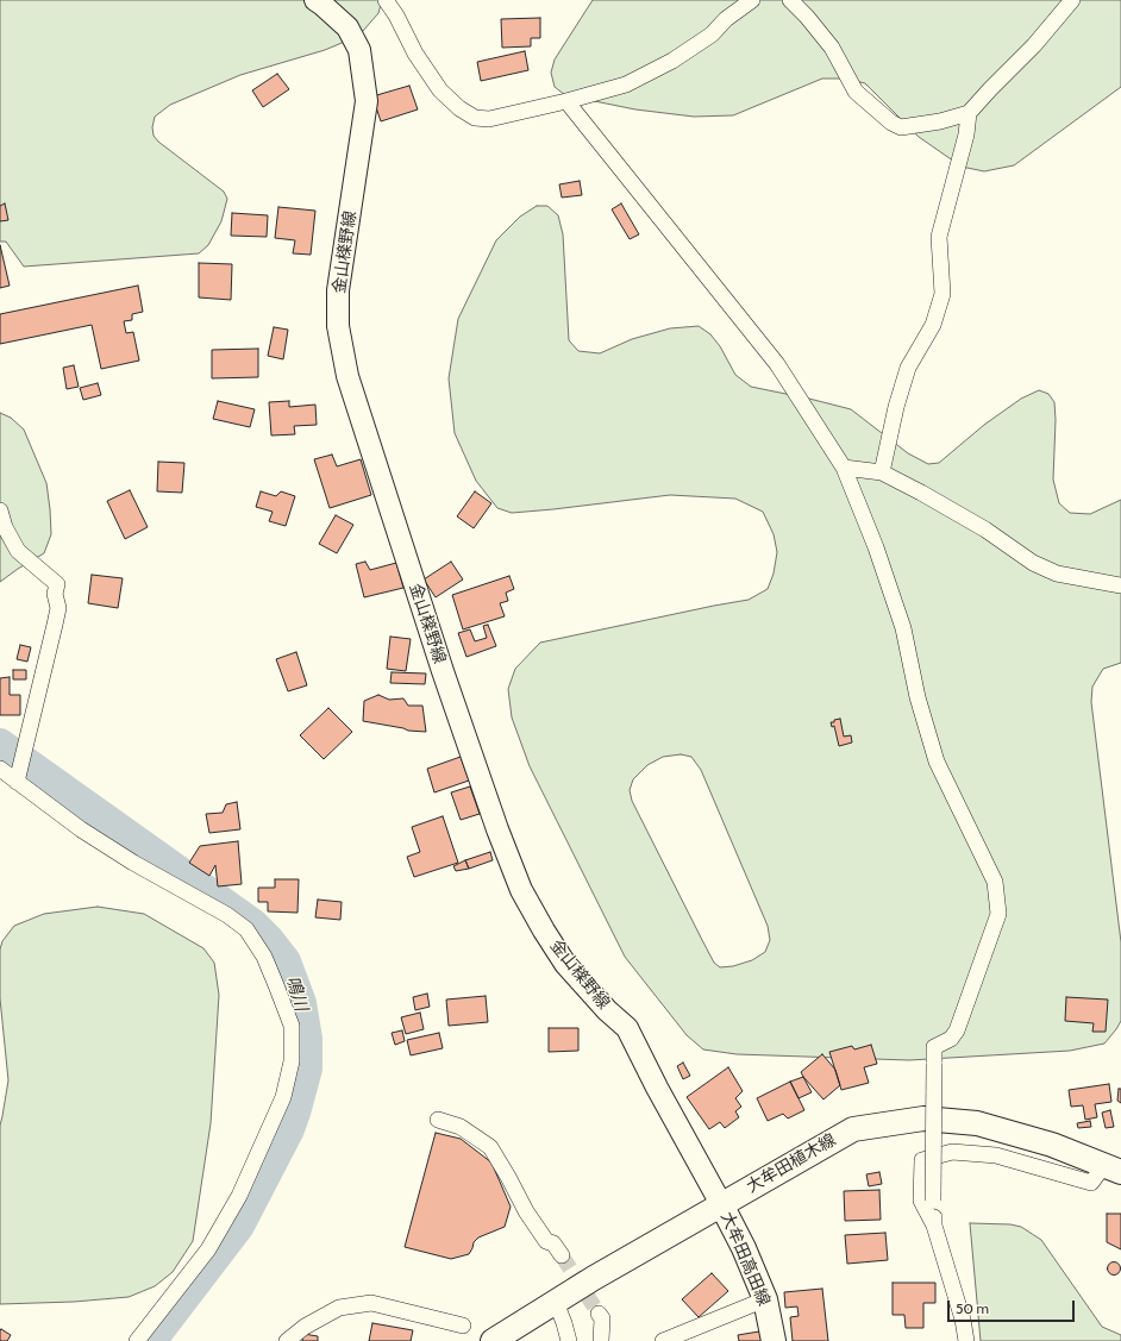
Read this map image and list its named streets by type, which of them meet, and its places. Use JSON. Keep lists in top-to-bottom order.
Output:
{
  "streets": {
    "main road": ["金山檪野線", "大牟田植木線", "大牟田高田線"]
  },
  "crossings": [
    ["金山檪野線", "大牟田植木線"],
    ["金山檪野線", "大牟田高田線"],
    ["大牟田植木線", "大牟田高田線"]
  ],
  "water": ["鳴川"],
  "scale_bar": "50 m"
}
